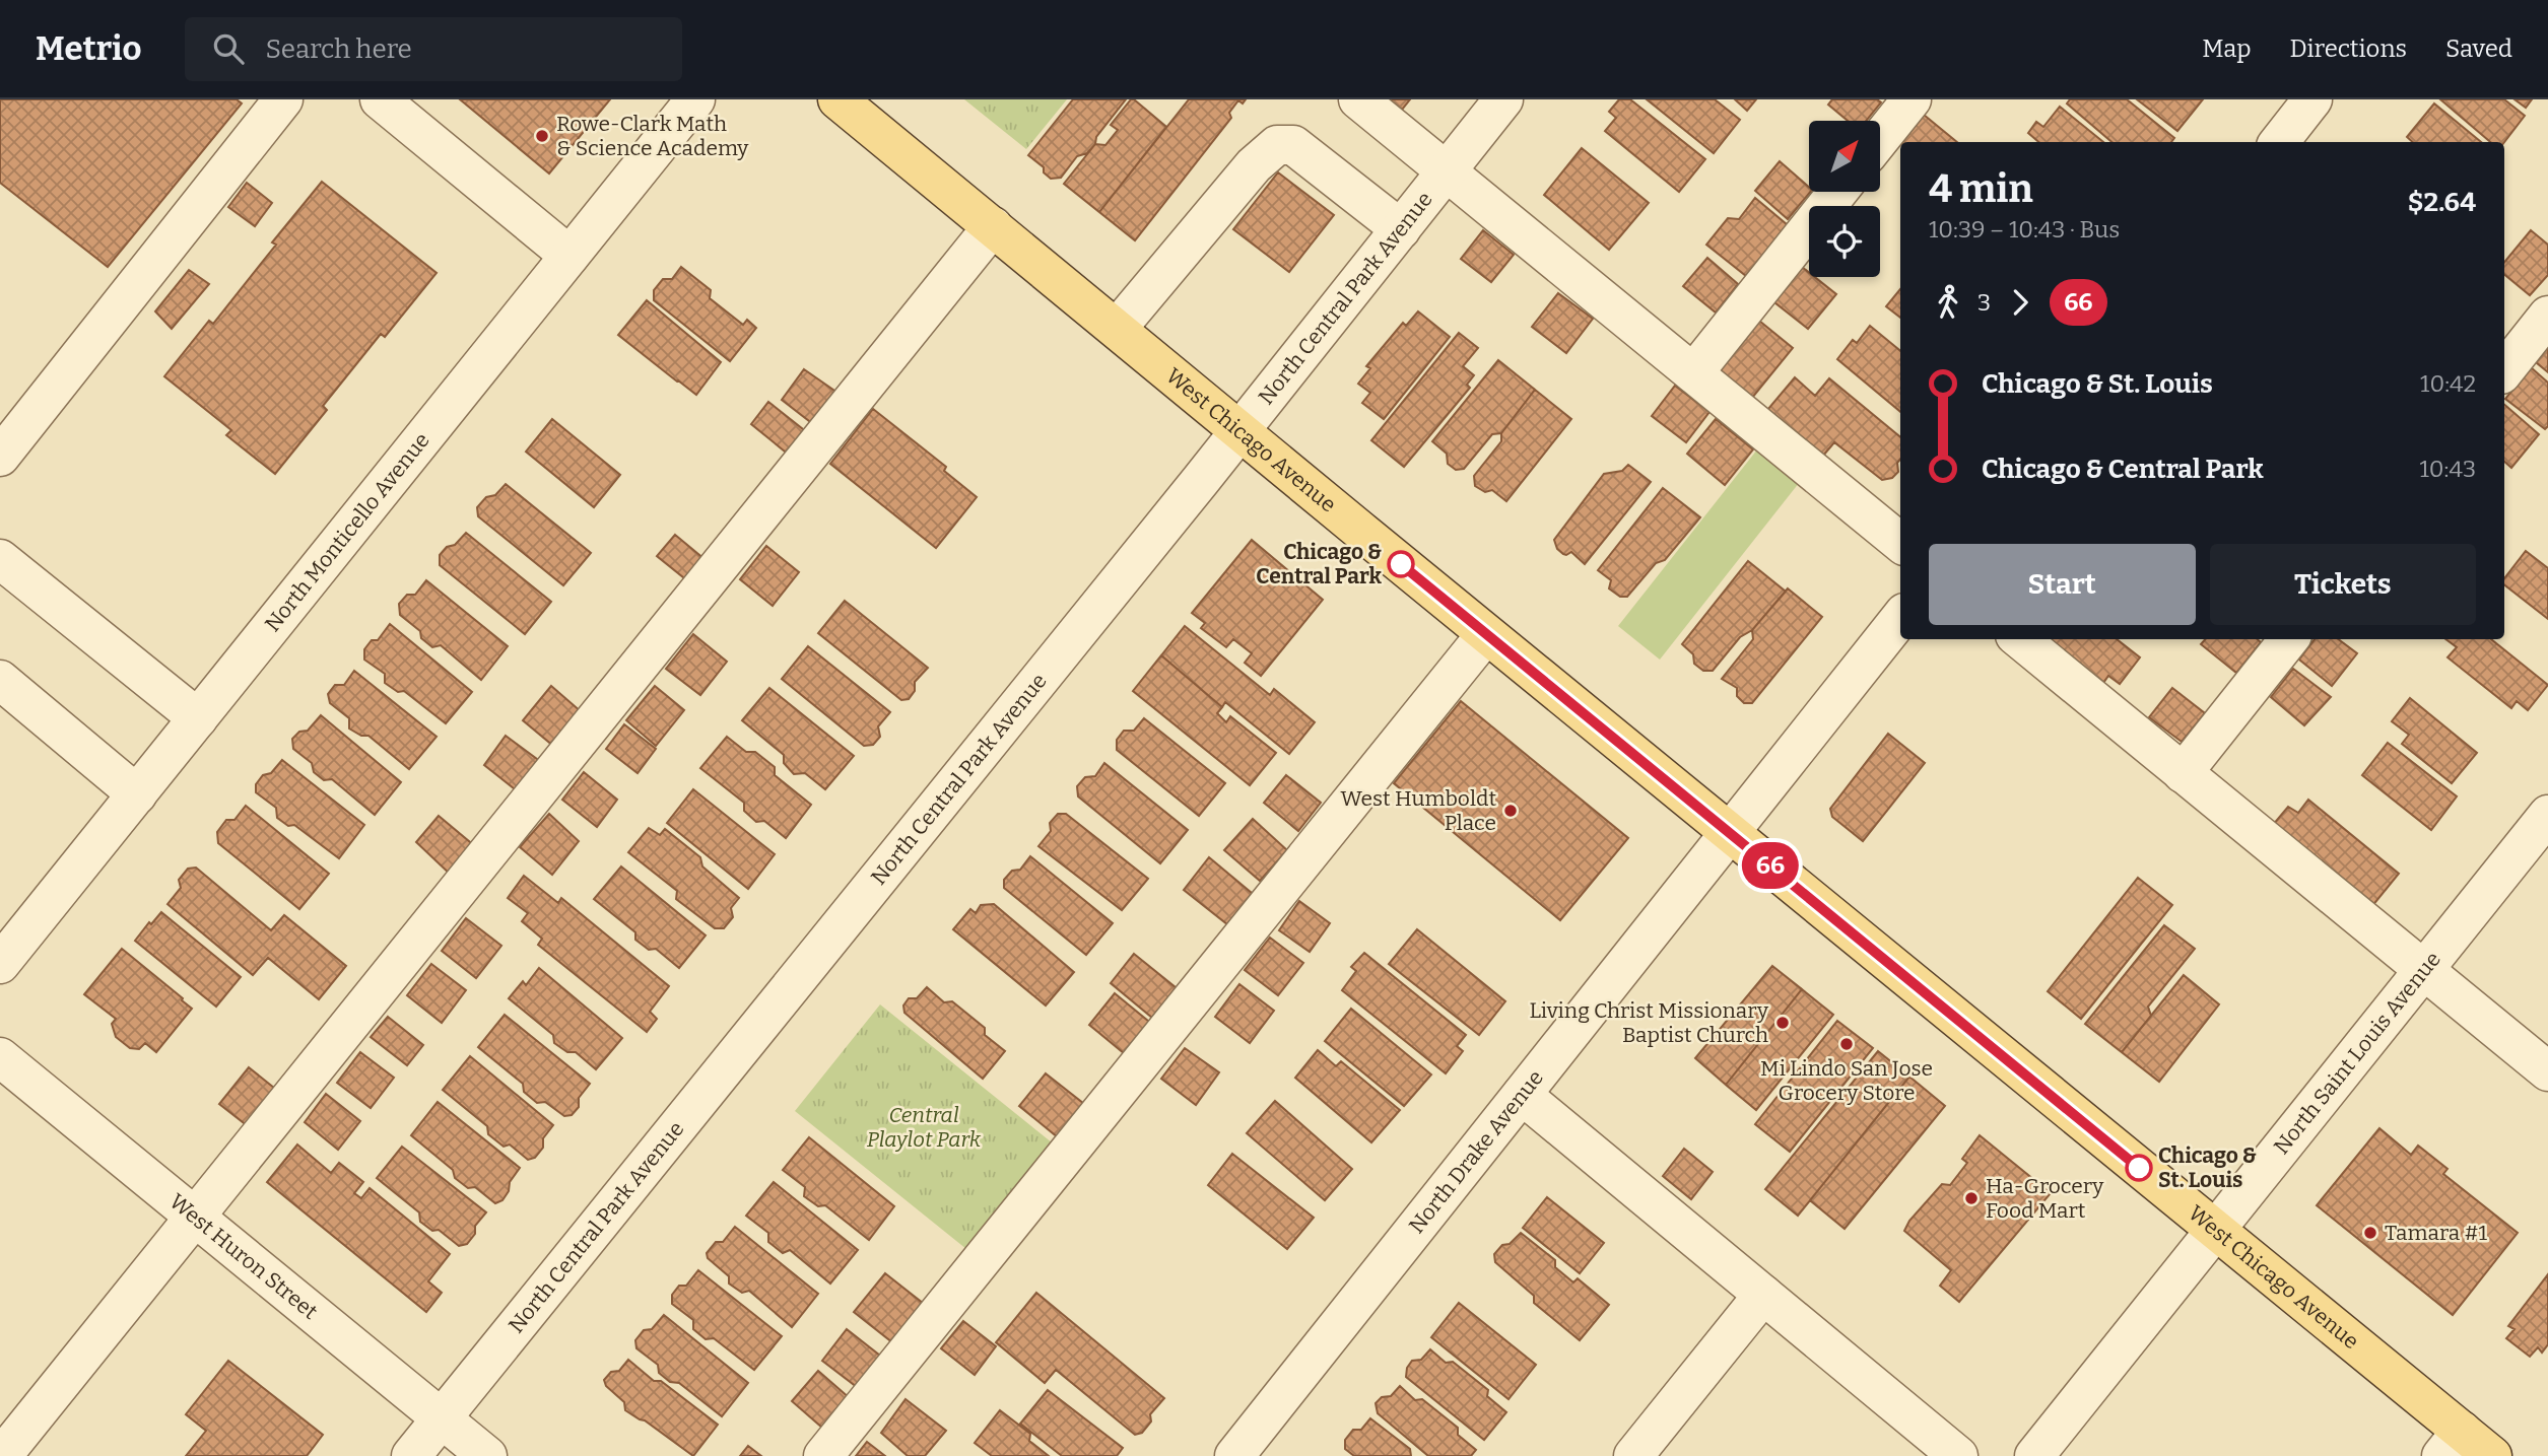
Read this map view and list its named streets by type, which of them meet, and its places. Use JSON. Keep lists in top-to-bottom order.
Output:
{
  "streets": {
    "main road": ["West Chicago Avenue"],
    "street": [
      "North Central Park Avenue",
      "North Monticello Avenue",
      "North Saint Louis Avenue",
      "North Drake Avenue",
      "West Huron Street"
    ]
  },
  "crossings": [
    ["North Central Park Avenue", "West Chicago Avenue"],
    ["North Central Park Avenue", "West Huron Street"],
    ["West Chicago Avenue", "North Saint Louis Avenue"],
    ["West Chicago Avenue", "North Drake Avenue"]
  ],
  "parks": ["Central Playlot Park"],
  "places": [
    "Rowe-Clark Math & Science Academy",
    "Chicago & Central Park",
    "West Humboldt Place",
    "Living Christ Missionary Baptist Church",
    "Mi Lindo San Jose Grocery Store",
    "Chicago & St. Louis",
    "Ha-Grocery Food Mart",
    "Tamara #1"
  ],
  "lines": ["bus line 66"],
  "north": "top right",
  "page": {
    "header": "Metrio",
    "search": "Search here",
    "nav": ["Map", "Directions", "Saved"],
    "on_map": "66",
    "heading": ["4 min", "10:39 – 10:43 · Bus", "$2.64"],
    "legs": ["3", "66"],
    "list": [
      {
        "name": "Chicago & St. Louis",
        "value": "10:42"
      },
      {
        "name": "Chicago & Central Park",
        "value": "10:43"
      }
    ],
    "buttons": ["Start", "Tickets"]
  }
}
